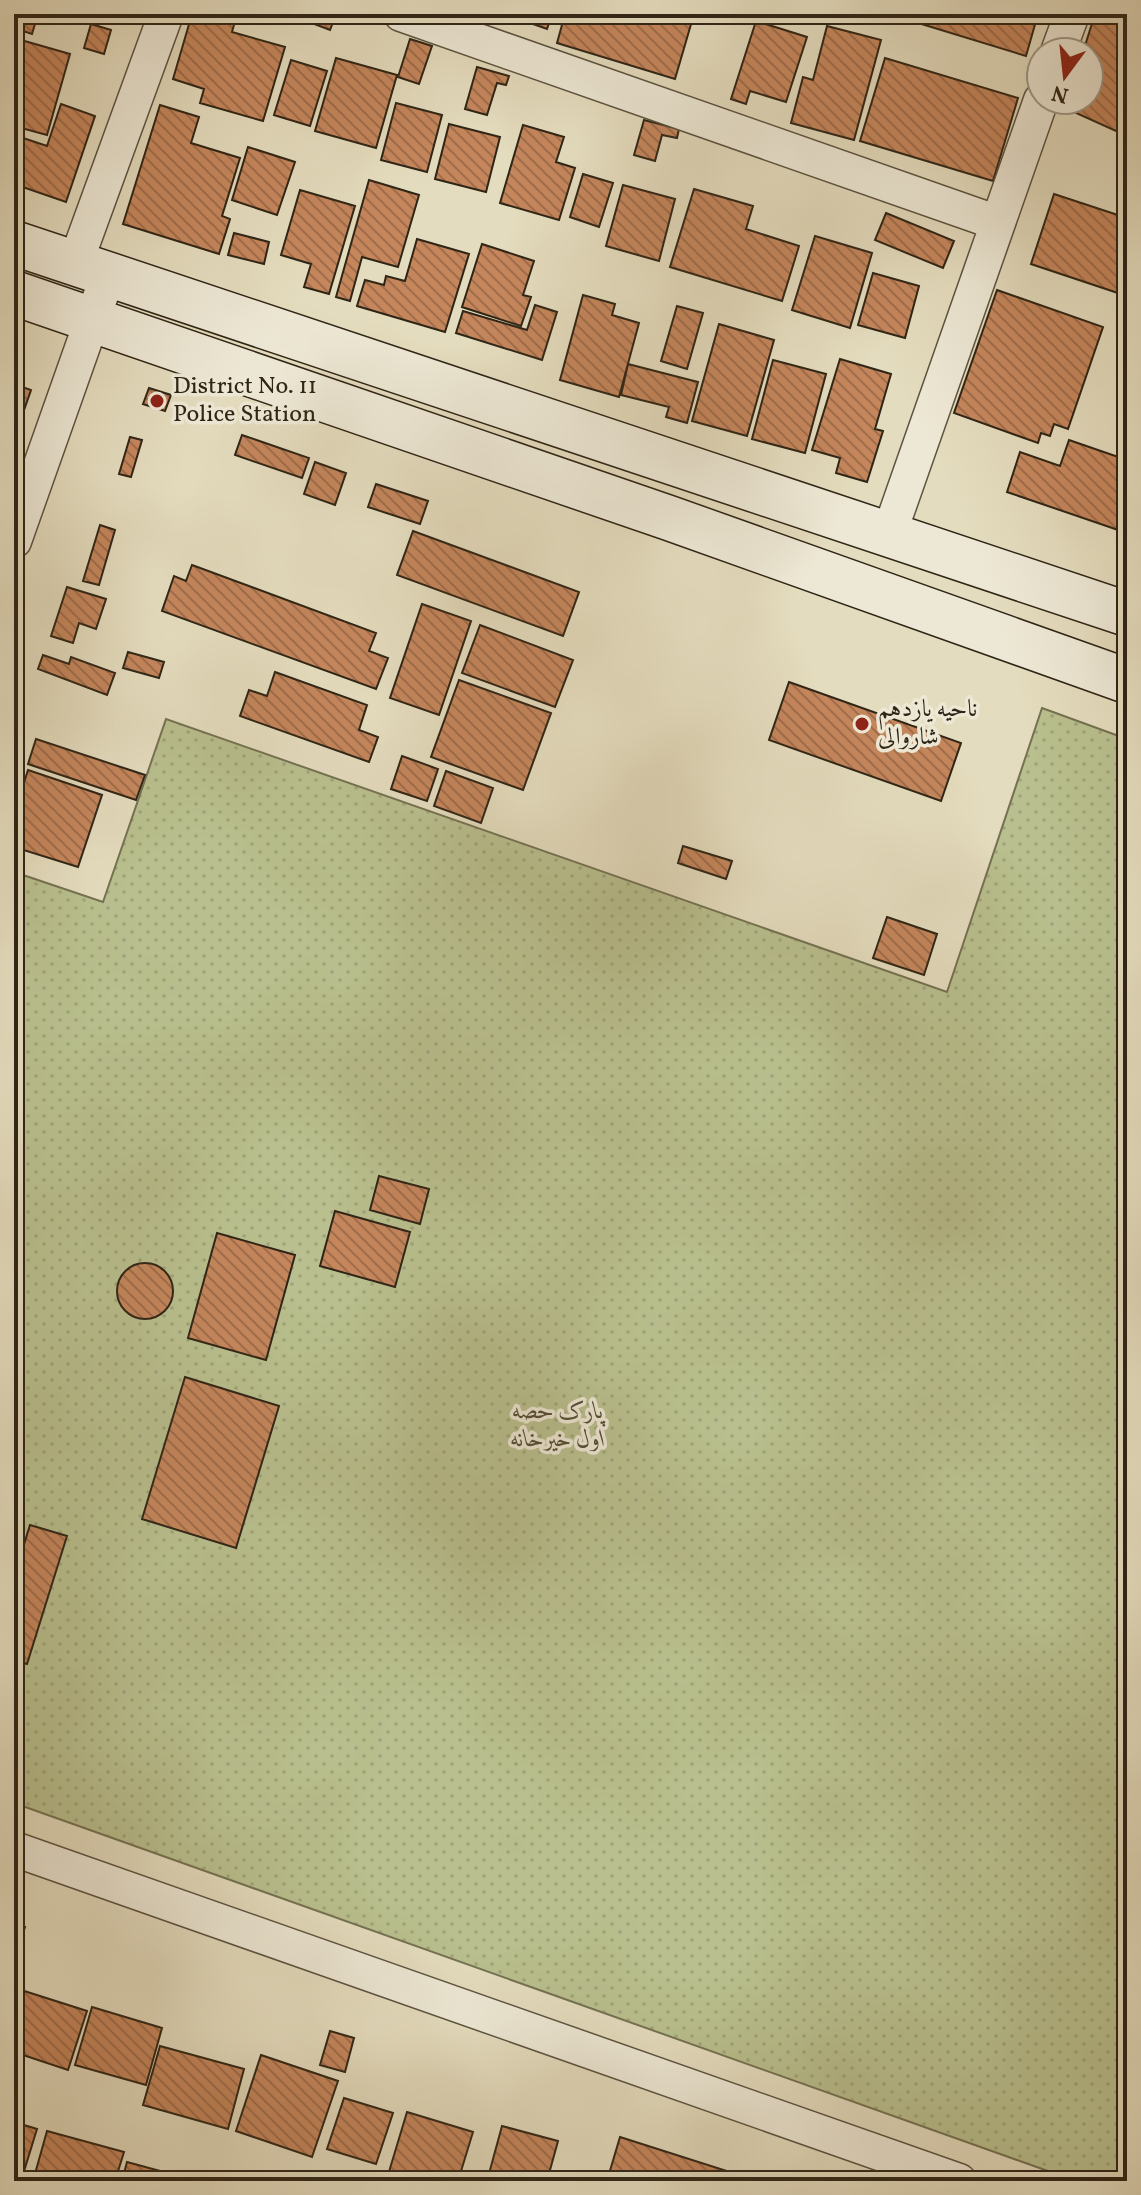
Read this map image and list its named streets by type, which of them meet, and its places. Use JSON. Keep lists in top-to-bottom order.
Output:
{
  "parks": ["پارک حصه اول خیرخانه"],
  "places": ["District No. 11 Police Station", "ناحیه یازدهم شاروالی"],
  "north": "bottom"
}
